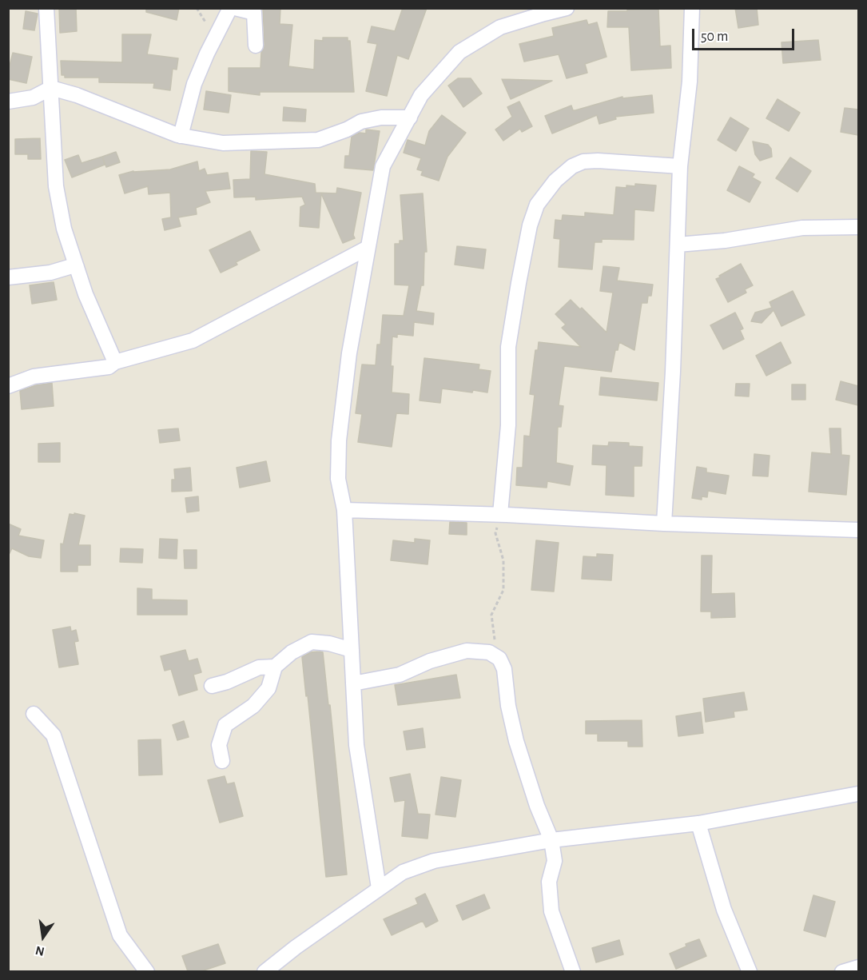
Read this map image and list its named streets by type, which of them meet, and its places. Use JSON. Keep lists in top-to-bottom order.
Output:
{
  "scale_bar": "50 m",
  "north": "bottom"
}
